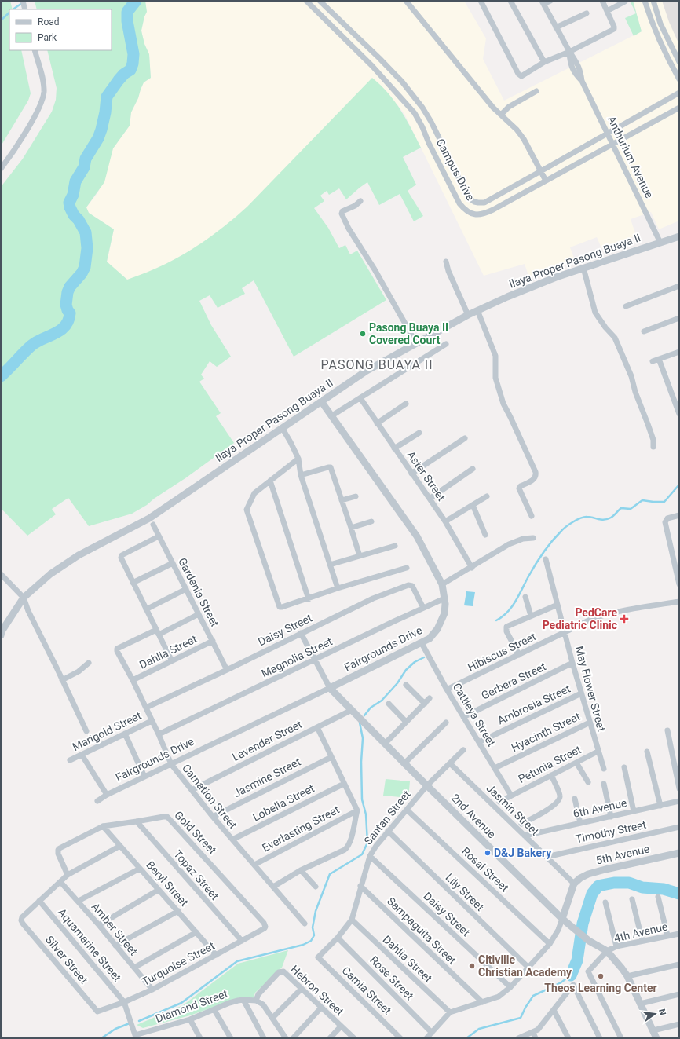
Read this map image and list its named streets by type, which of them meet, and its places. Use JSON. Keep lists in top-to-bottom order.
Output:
{
  "streets": {
    "street": [
      "Anthurium Avenue",
      "Campus Drive",
      "Ilaya Proper Pasong Buaya II",
      "Aster Street",
      "Gardenia Street",
      "Daisy Street",
      "Fairgrounds Drive",
      "Dahlia Street",
      "Hibiscus Street",
      "Magnolia Street",
      "Gerbera Street",
      "May Flower Street",
      "Ambrosia Street",
      "Cattleya Street",
      "Marigold Street",
      "Hyacinth Street",
      "Lavender Street",
      "Petunia Street",
      "Jasmine Street",
      "Carnation Street",
      "Lobelia Street",
      "6th Avenue",
      "Jasmin Street",
      "2nd Avenue",
      "Santan Street",
      "Everlasting Street",
      "Timothy Street",
      "Gold Street",
      "5th Avenue",
      "Rosal Street",
      "Topaz Street",
      "Beryl Street",
      "Lily Street",
      "Amber Street",
      "Sampaguita Street",
      "4th Avenue",
      "Aquamarine Street",
      "Silver Street",
      "Turquoise Street",
      "Rose Street",
      "Hebron Street",
      "Camia Street",
      "Diamond Street"
    ]
  },
  "crossings": [
    ["Anthurium Avenue", "Campus Drive"],
    ["Anthurium Avenue", "Ilaya Proper Pasong Buaya II"],
    ["Ilaya Proper Pasong Buaya II", "Fairgrounds Drive"],
    ["Gardenia Street", "Daisy Street"],
    ["Gardenia Street", "Dahlia Street"],
    ["Daisy Street", "Magnolia Street"],
    ["Daisy Street", "Carnation Street"],
    ["Daisy Street", "2nd Avenue"],
    ["Daisy Street", "Santan Street"],
    ["Fairgrounds Drive", "Magnolia Street"],
    ["Fairgrounds Drive", "Cattleya Street"],
    ["Fairgrounds Drive", "Carnation Street"],
    ["Fairgrounds Drive", "2nd Avenue"],
    ["Dahlia Street", "Carnation Street"],
    ["Dahlia Street", "Santan Street"],
    ["Hibiscus Street", "May Flower Street"],
    ["Hibiscus Street", "Cattleya Street"],
    ["Magnolia Street", "Carnation Street"],
    ["Magnolia Street", "2nd Avenue"],
    ["Gerbera Street", "May Flower Street"],
    ["Gerbera Street", "Cattleya Street"],
    ["May Flower Street", "Ambrosia Street"],
    ["May Flower Street", "Hyacinth Street"],
    ["May Flower Street", "Petunia Street"],
    ["Ambrosia Street", "Cattleya Street"],
    ["Cattleya Street", "Hyacinth Street"],
    ["Cattleya Street", "Petunia Street"],
    ["Marigold Street", "Carnation Street"],
    ["Lavender Street", "Carnation Street"],
    ["Lavender Street", "2nd Avenue"],
    ["Jasmine Street", "Carnation Street"],
    ["Carnation Street", "Lobelia Street"],
    ["Carnation Street", "Everlasting Street"],
    ["6th Avenue", "Jasmin Street"],
    ["Jasmin Street", "Santan Street"],
    ["Jasmin Street", "Timothy Street"],
    ["Jasmin Street", "5th Avenue"],
    ["2nd Avenue", "Santan Street"],
    ["2nd Avenue", "4th Avenue"],
    ["Santan Street", "Rosal Street"],
    ["Santan Street", "Lily Street"],
    ["Santan Street", "Sampaguita Street"],
    ["Santan Street", "Rose Street"],
    ["Santan Street", "Camia Street"],
    ["Gold Street", "Topaz Street"],
    ["Gold Street", "Beryl Street"],
    ["Gold Street", "Turquoise Street"],
    ["Topaz Street", "Turquoise Street"],
    ["Beryl Street", "Turquoise Street"],
    ["Amber Street", "Turquoise Street"],
    ["Aquamarine Street", "Silver Street"],
    ["Aquamarine Street", "Turquoise Street"],
    ["Silver Street", "Turquoise Street"],
    ["Hebron Street", "Diamond Street"]
  ],
  "districts": ["PASONG BUAYA II"],
  "places": {
    "other": [
      "Pasong Buaya II Covered Court",
      "D&J Bakery",
      "Citiville Christian Academy",
      "Theos Learning Center"
    ],
    "health": ["PedCare Pediatric Clinic"]
  },
  "legend": ["Road", "Park"],
  "north": "right"
}
